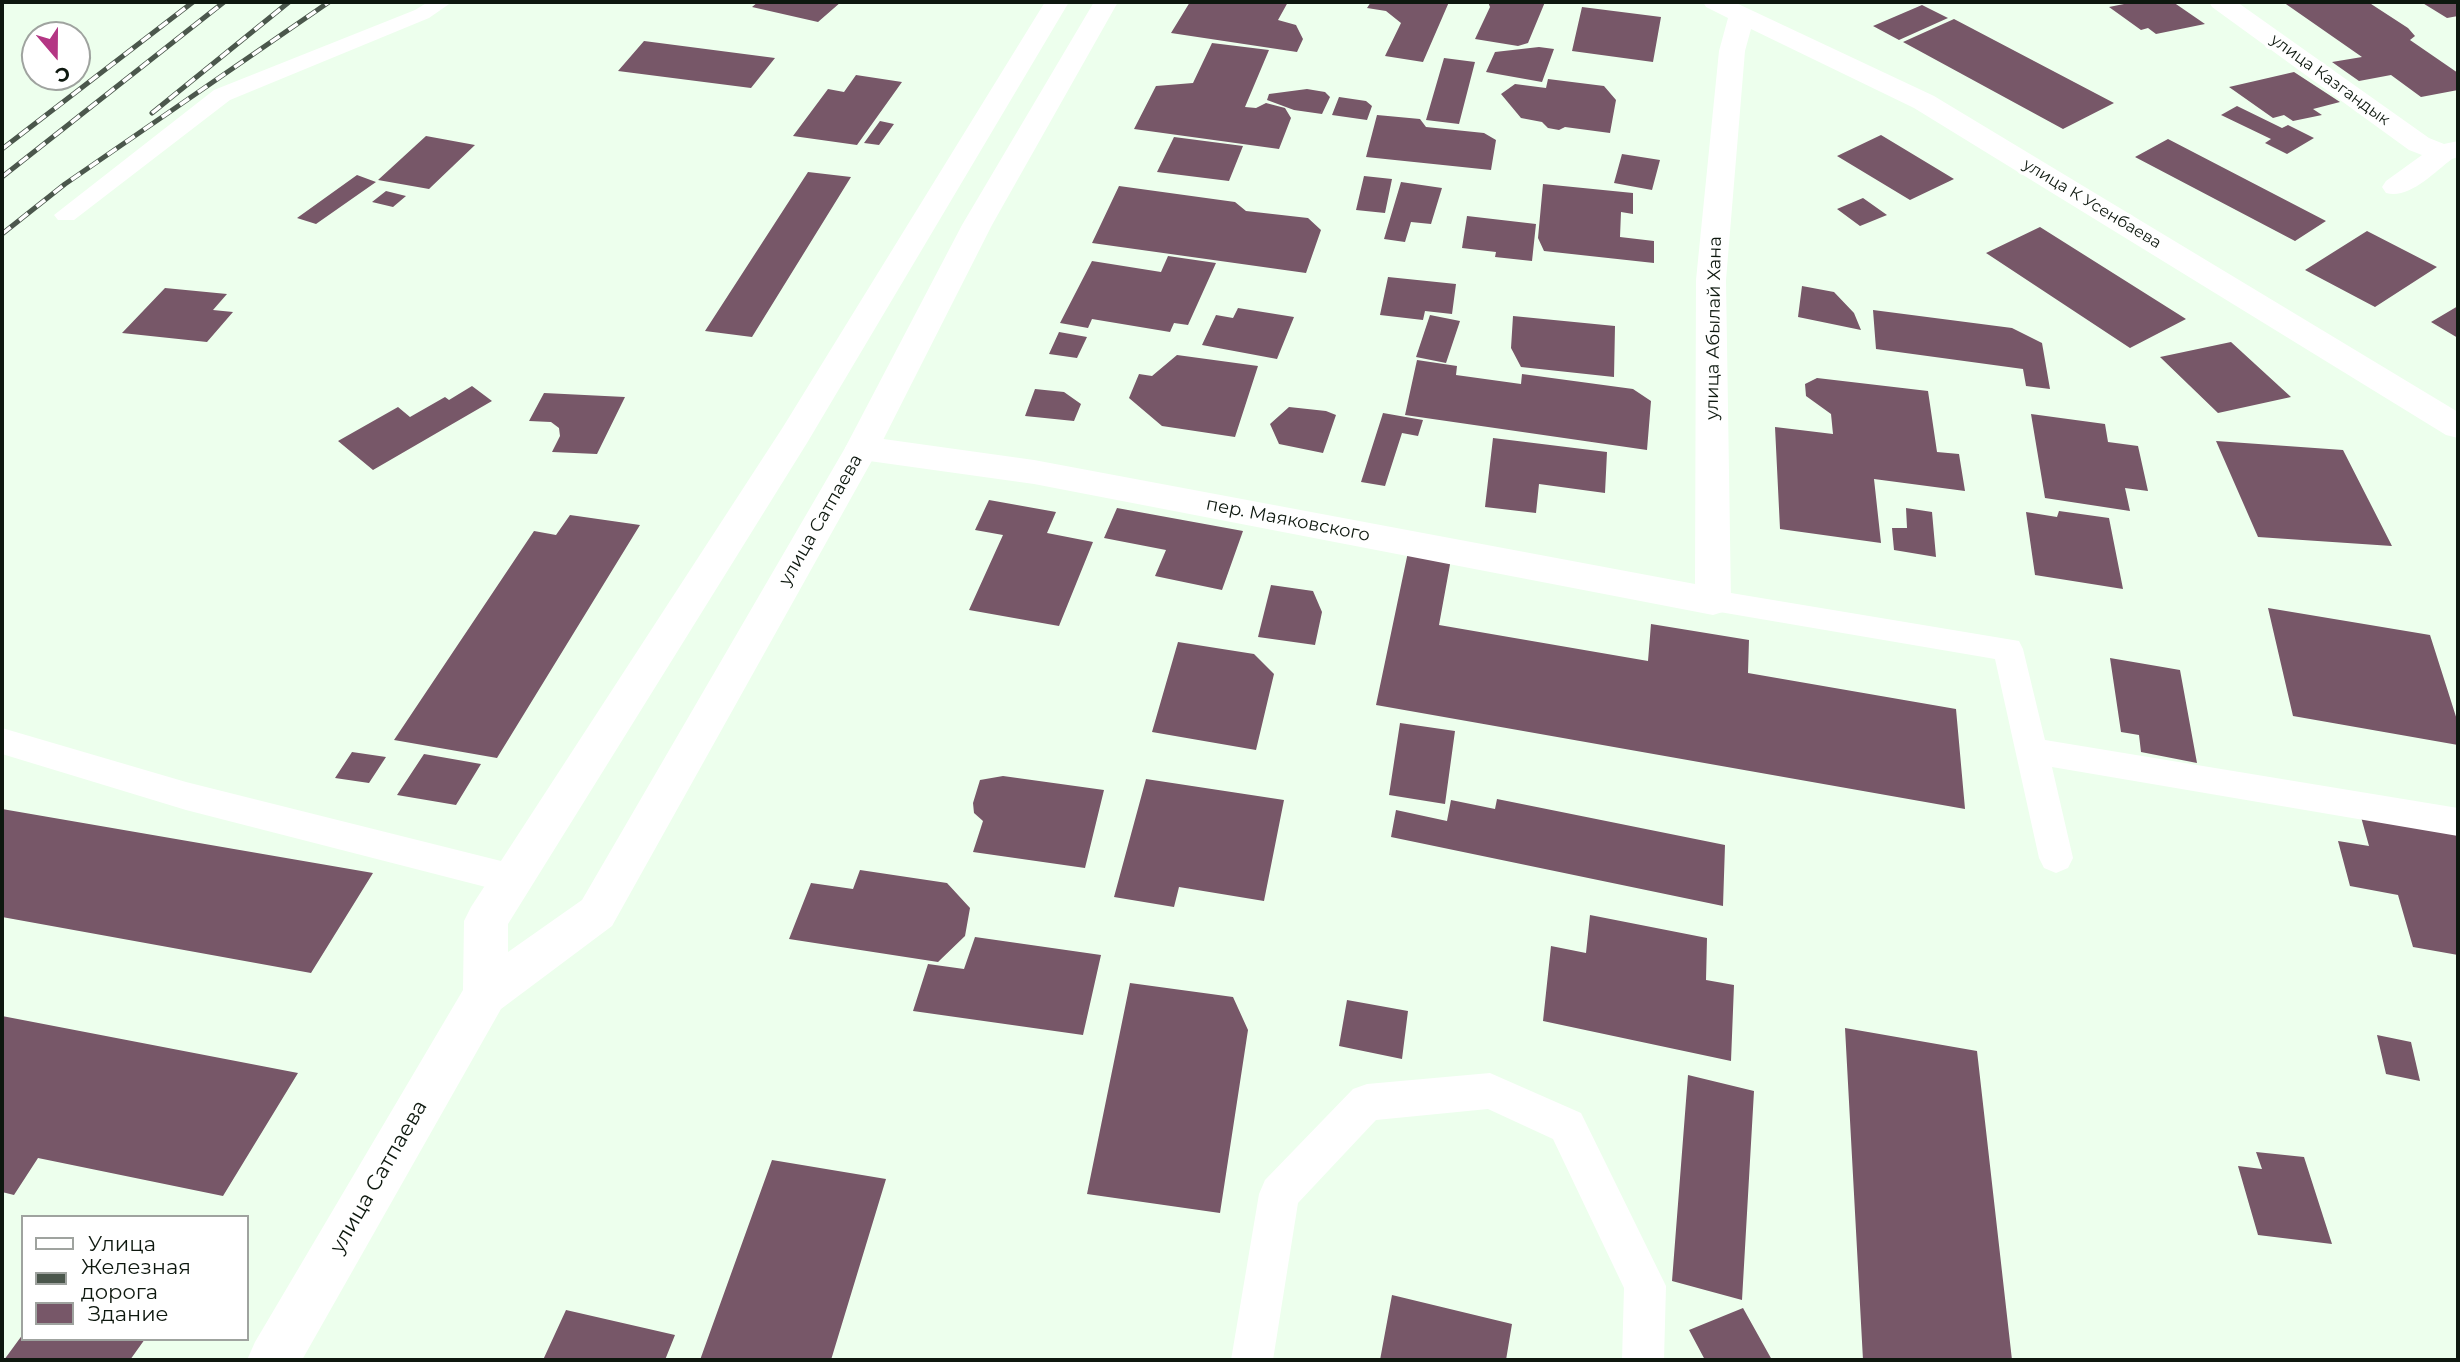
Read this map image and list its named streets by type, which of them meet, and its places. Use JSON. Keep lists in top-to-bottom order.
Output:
{
  "streets": {
    "street": [
      "улица Казгандык",
      "улица К Усенбаева",
      "улица Абылай Хана",
      "улица Сатпаева",
      "пер. Маяковского"
    ]
  },
  "crossings": [
    ["улица К Усенбаева", "улица Абылай Хана"],
    ["улица Абылай Хана", "пер. Маяковского"],
    ["улица Сатпаева", "пер. Маяковского"]
  ],
  "legend": ["Улица", "Железная дорога", "Здание"],
  "north": "bottom"
}
